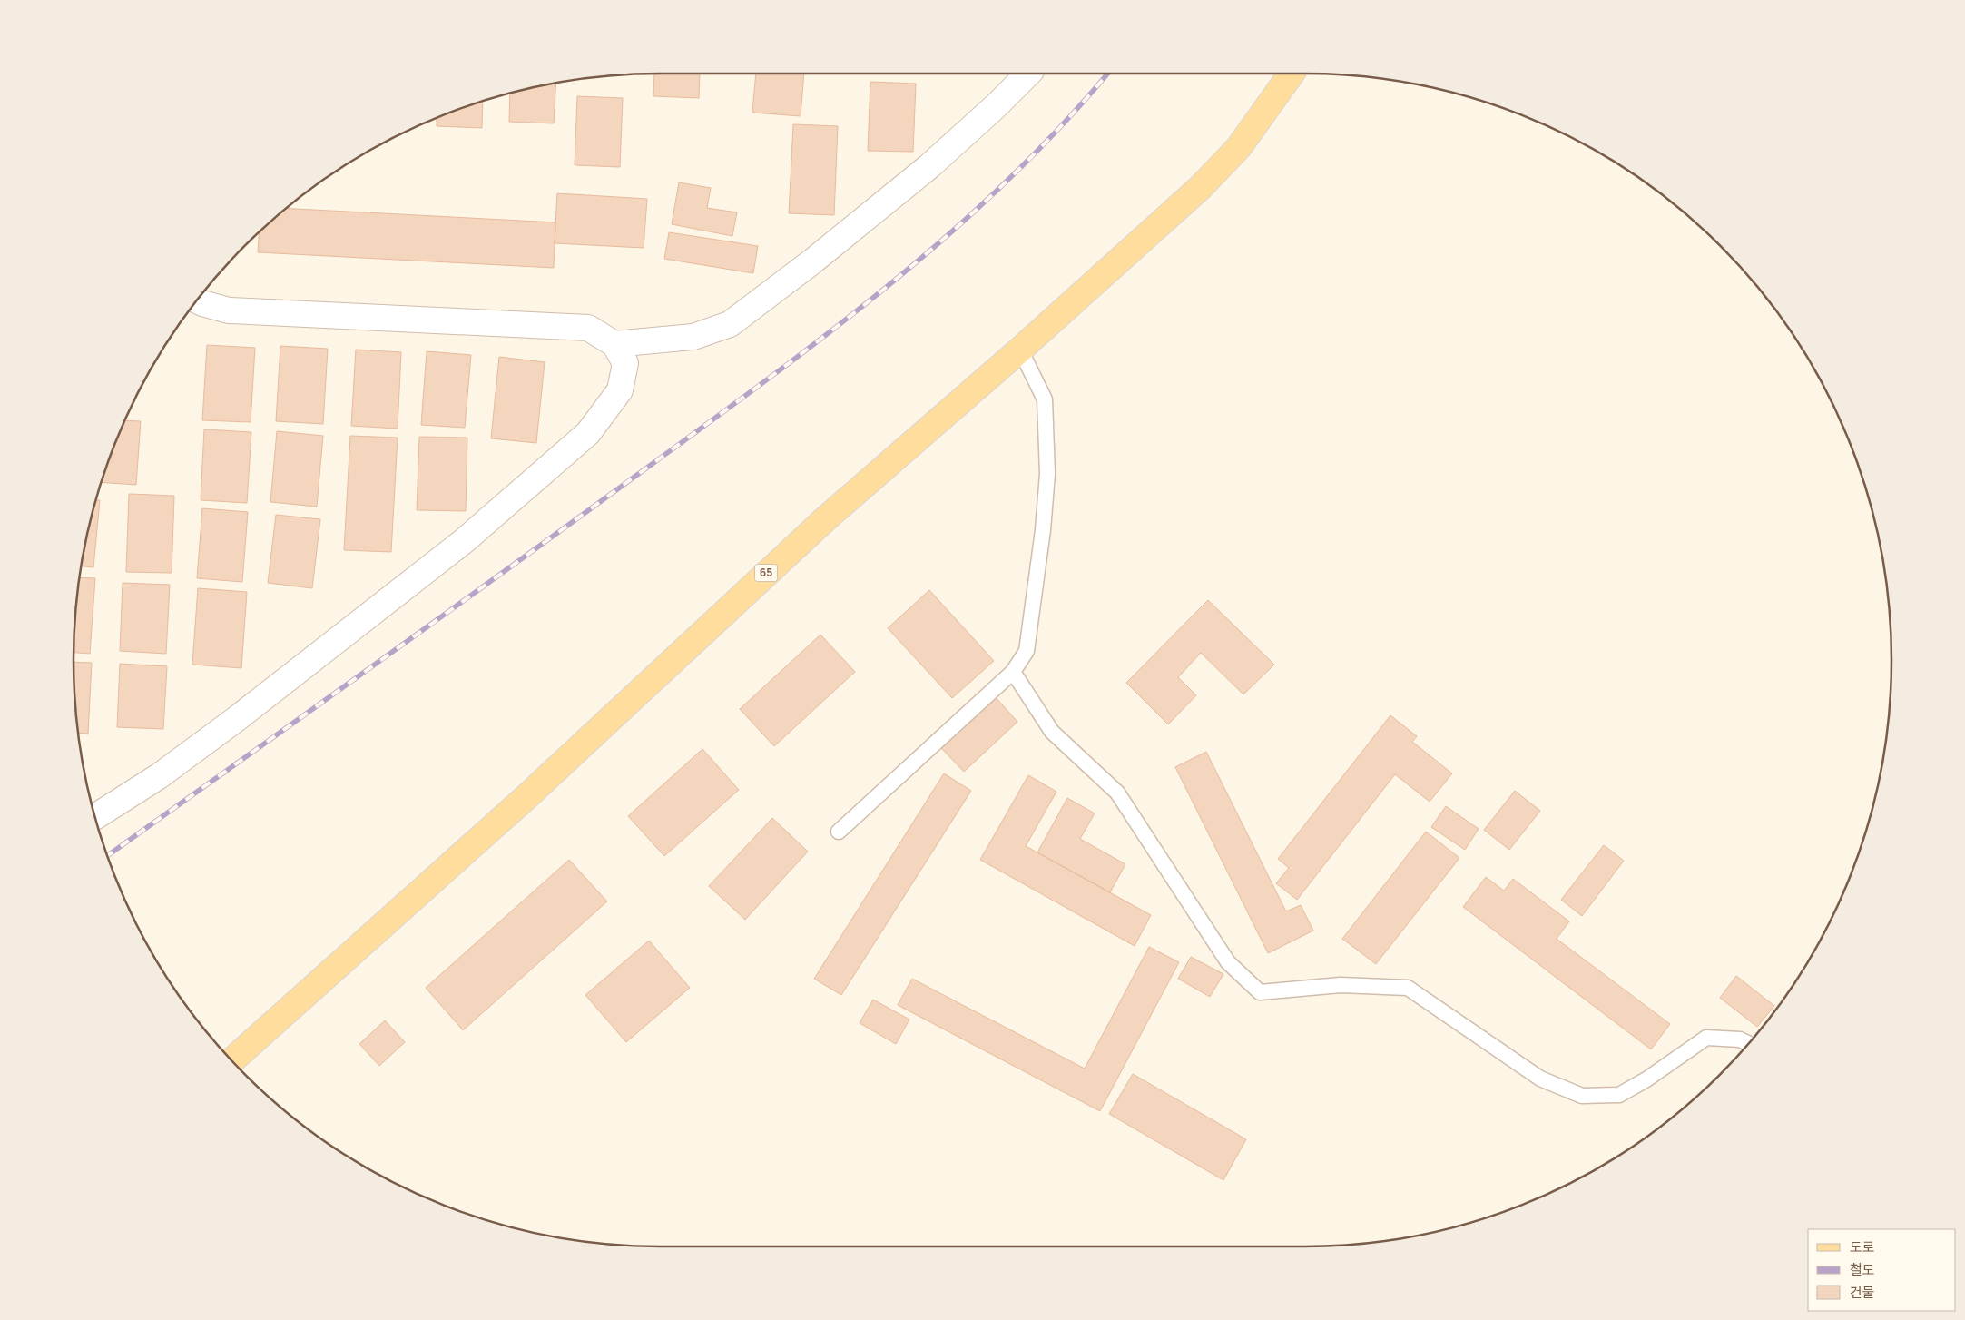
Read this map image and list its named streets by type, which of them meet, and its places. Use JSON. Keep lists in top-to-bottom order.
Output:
{
  "streets": {
    "main road": ["65"]
  },
  "legend": ["도로", "철도", "건물"]
}
